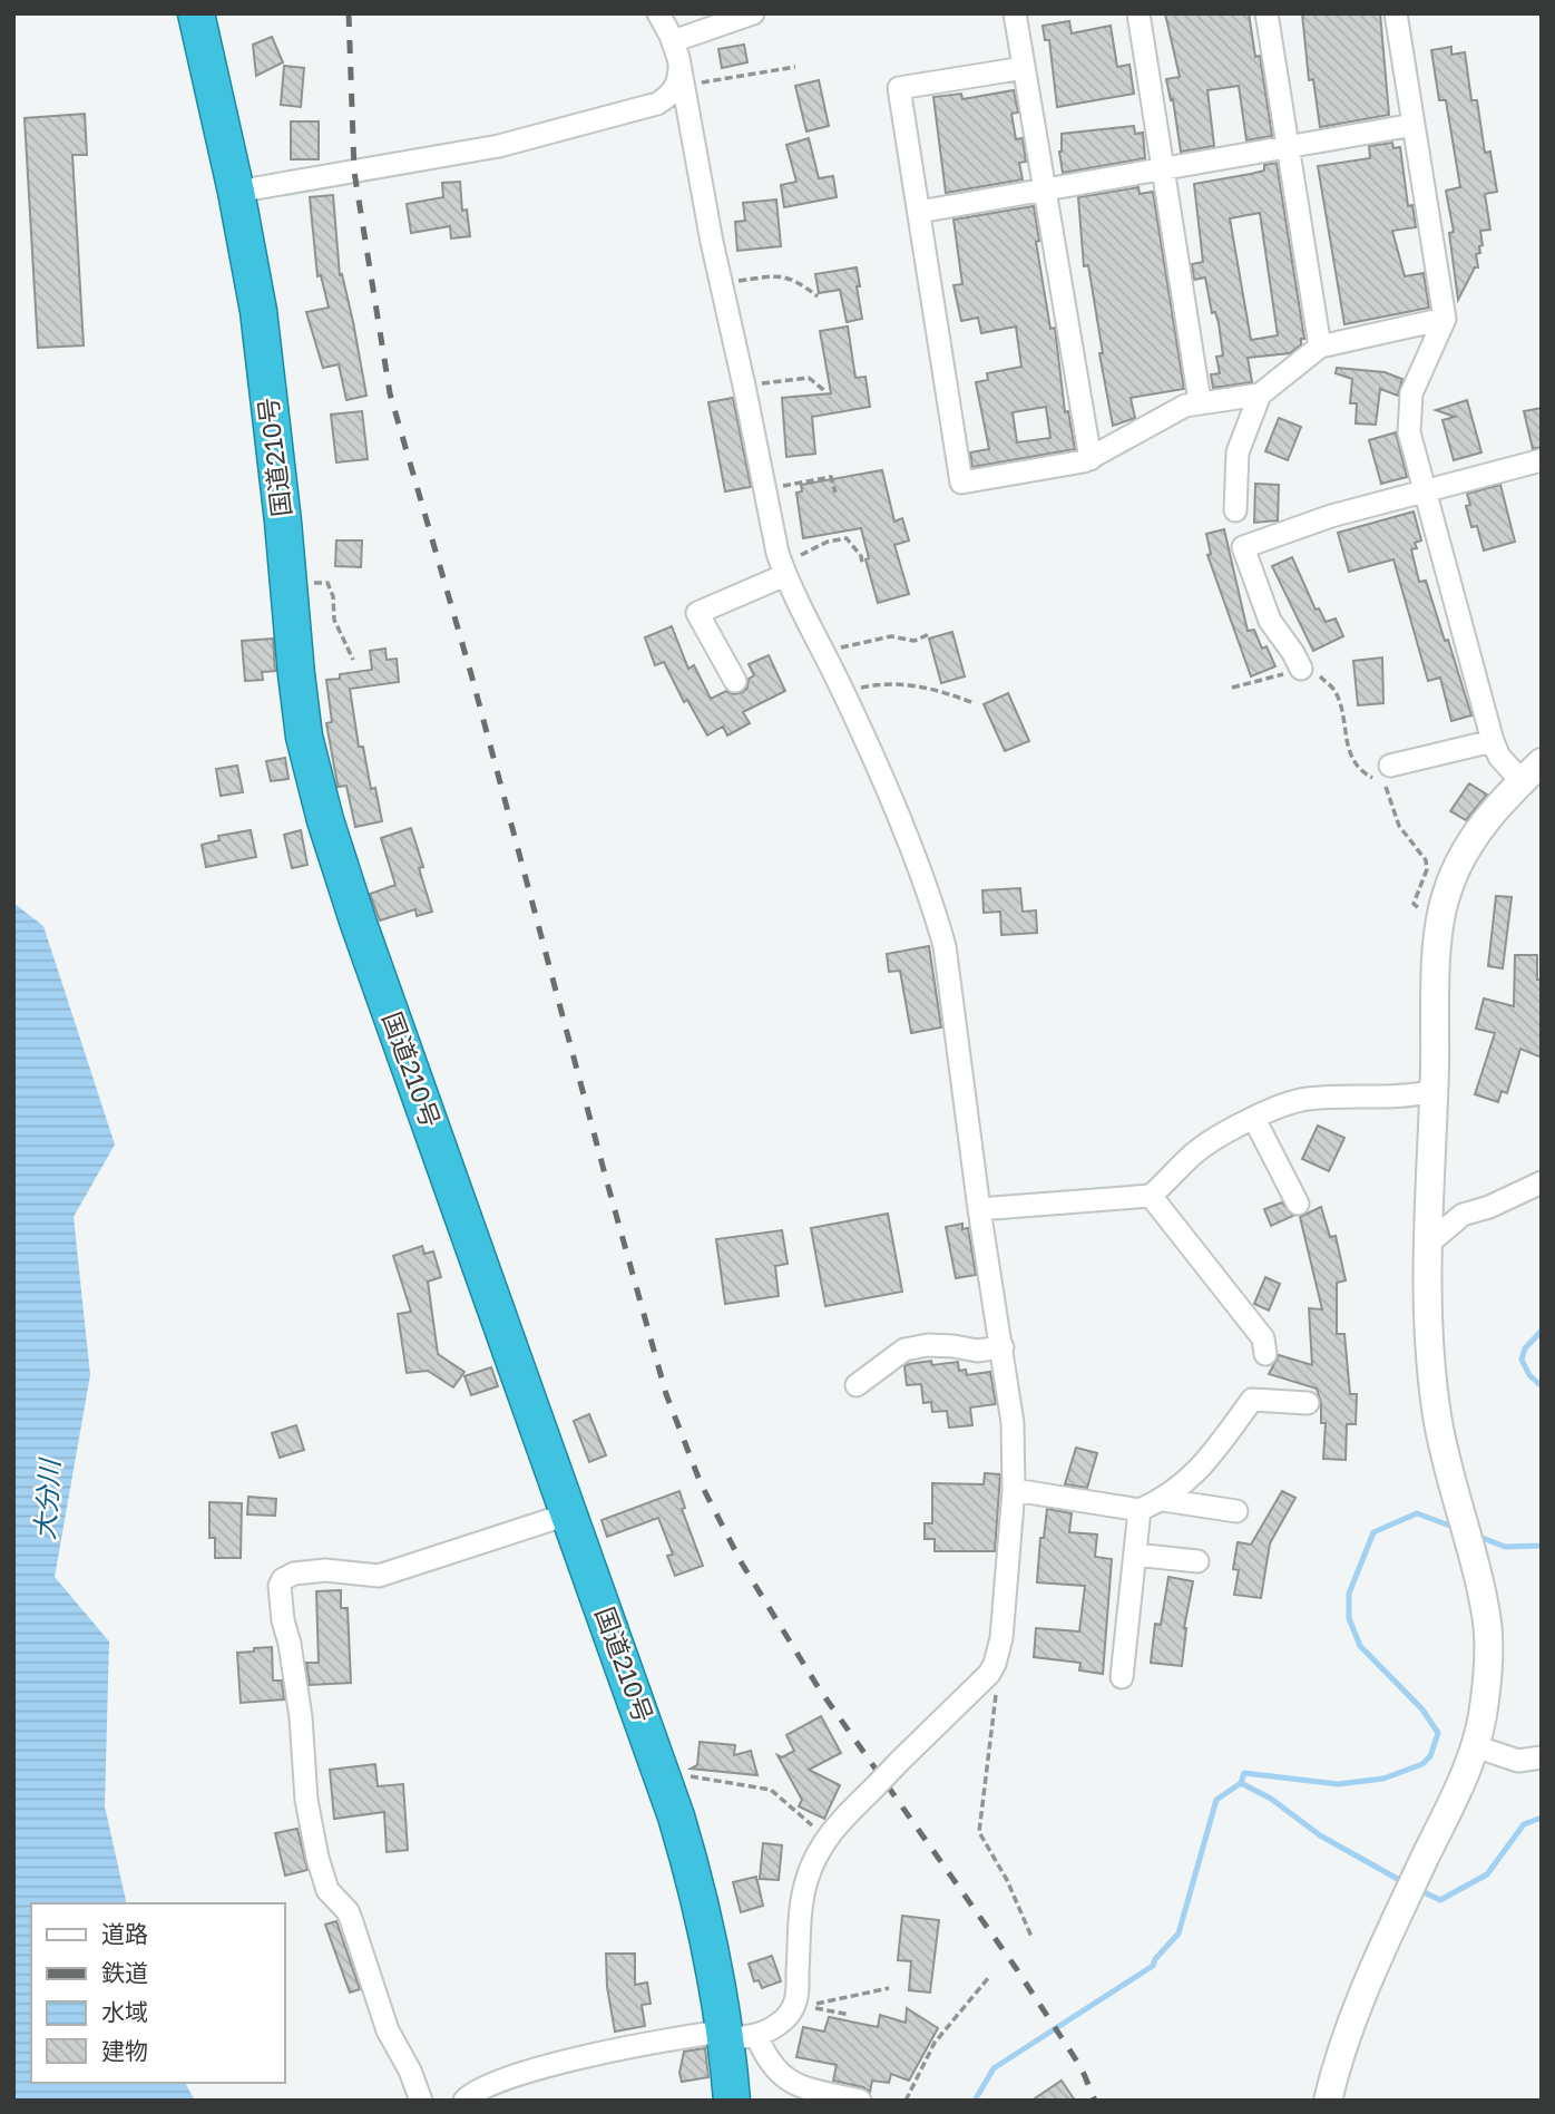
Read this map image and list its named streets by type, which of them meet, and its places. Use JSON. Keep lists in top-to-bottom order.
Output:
{
  "streets": {
    "highway": ["国道210号"]
  },
  "water": ["大分川"],
  "legend": [
    "道路",
    "鉄道",
    "水域",
    "建物"
  ]
}
